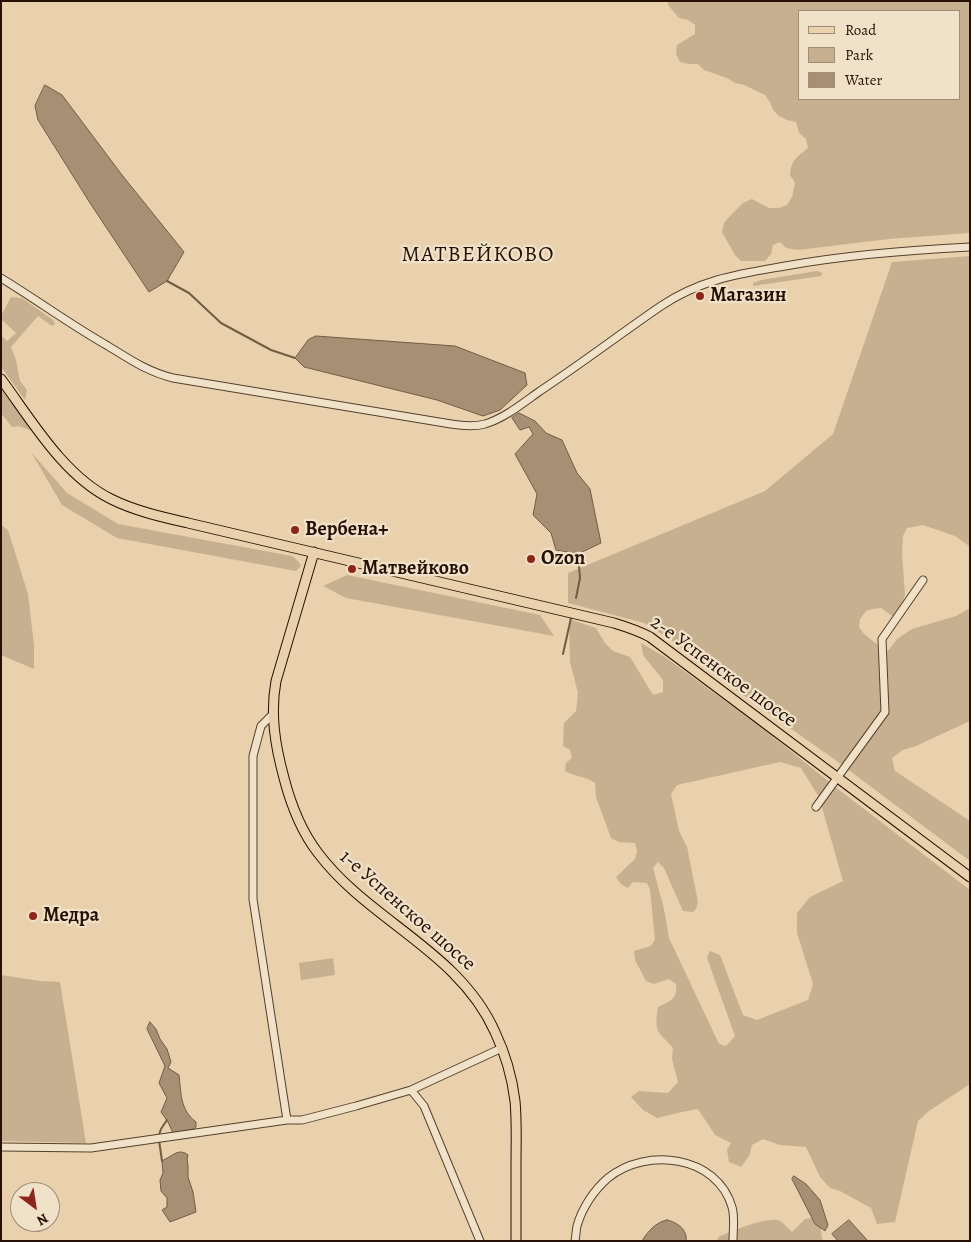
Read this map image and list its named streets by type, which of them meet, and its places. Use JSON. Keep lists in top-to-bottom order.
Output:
{
  "streets": {
    "main road": ["2-е Успенское шоссе", "1-е Успенское шоссе"]
  },
  "crossings": [
    ["2-е Успенское шоссе", "1-е Успенское шоссе"]
  ],
  "districts": ["МАТВЕЙКОВО"],
  "places": [
    "Магазин",
    "Вербена+",
    "Ozon",
    "Матвейково",
    "Медра"
  ],
  "legend": ["Road", "Park", "Water"],
  "north": "bottom right"
}
